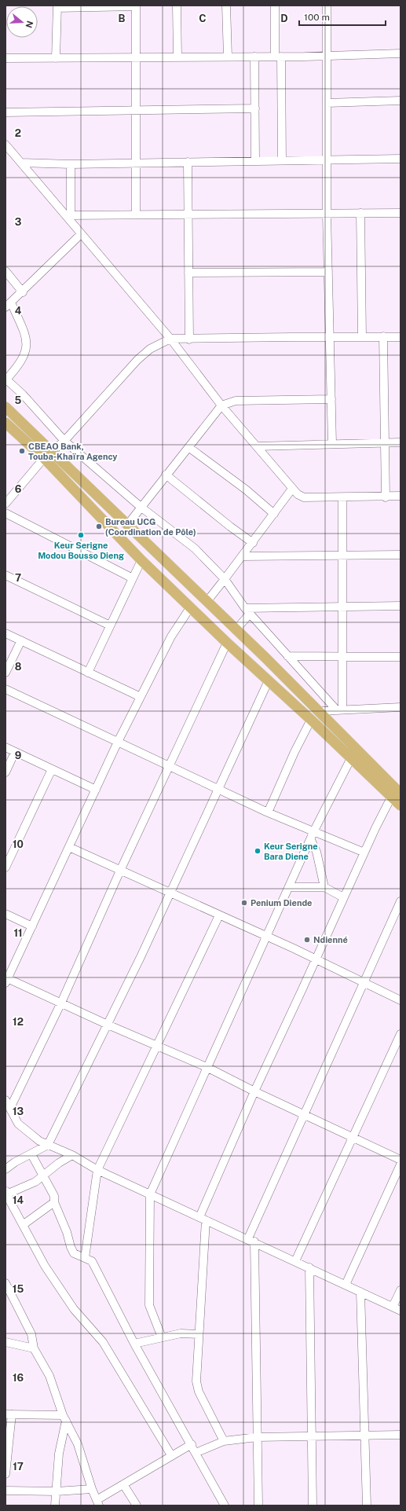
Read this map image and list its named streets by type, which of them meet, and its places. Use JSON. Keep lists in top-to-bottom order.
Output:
{
  "places": [
    "CBEAO Bank, Touba-Khaïra Agency",
    "Bureau UCG (Coordination de Pôle)",
    "Keur Serigne Modou Bousso Dieng",
    "Keur Serigne Bara Diene",
    "Penium Diende",
    "Ndienné"
  ],
  "scale_bar": "100 m",
  "north": "right",
  "grid": {
    "columns": ["B", "C", "D"],
    "rows": [
      "2",
      "3",
      "4",
      "5",
      "6",
      "7",
      "8",
      "9",
      "10",
      "11",
      "12",
      "13",
      "14",
      "15",
      "16",
      "17"
    ]
  }
}
